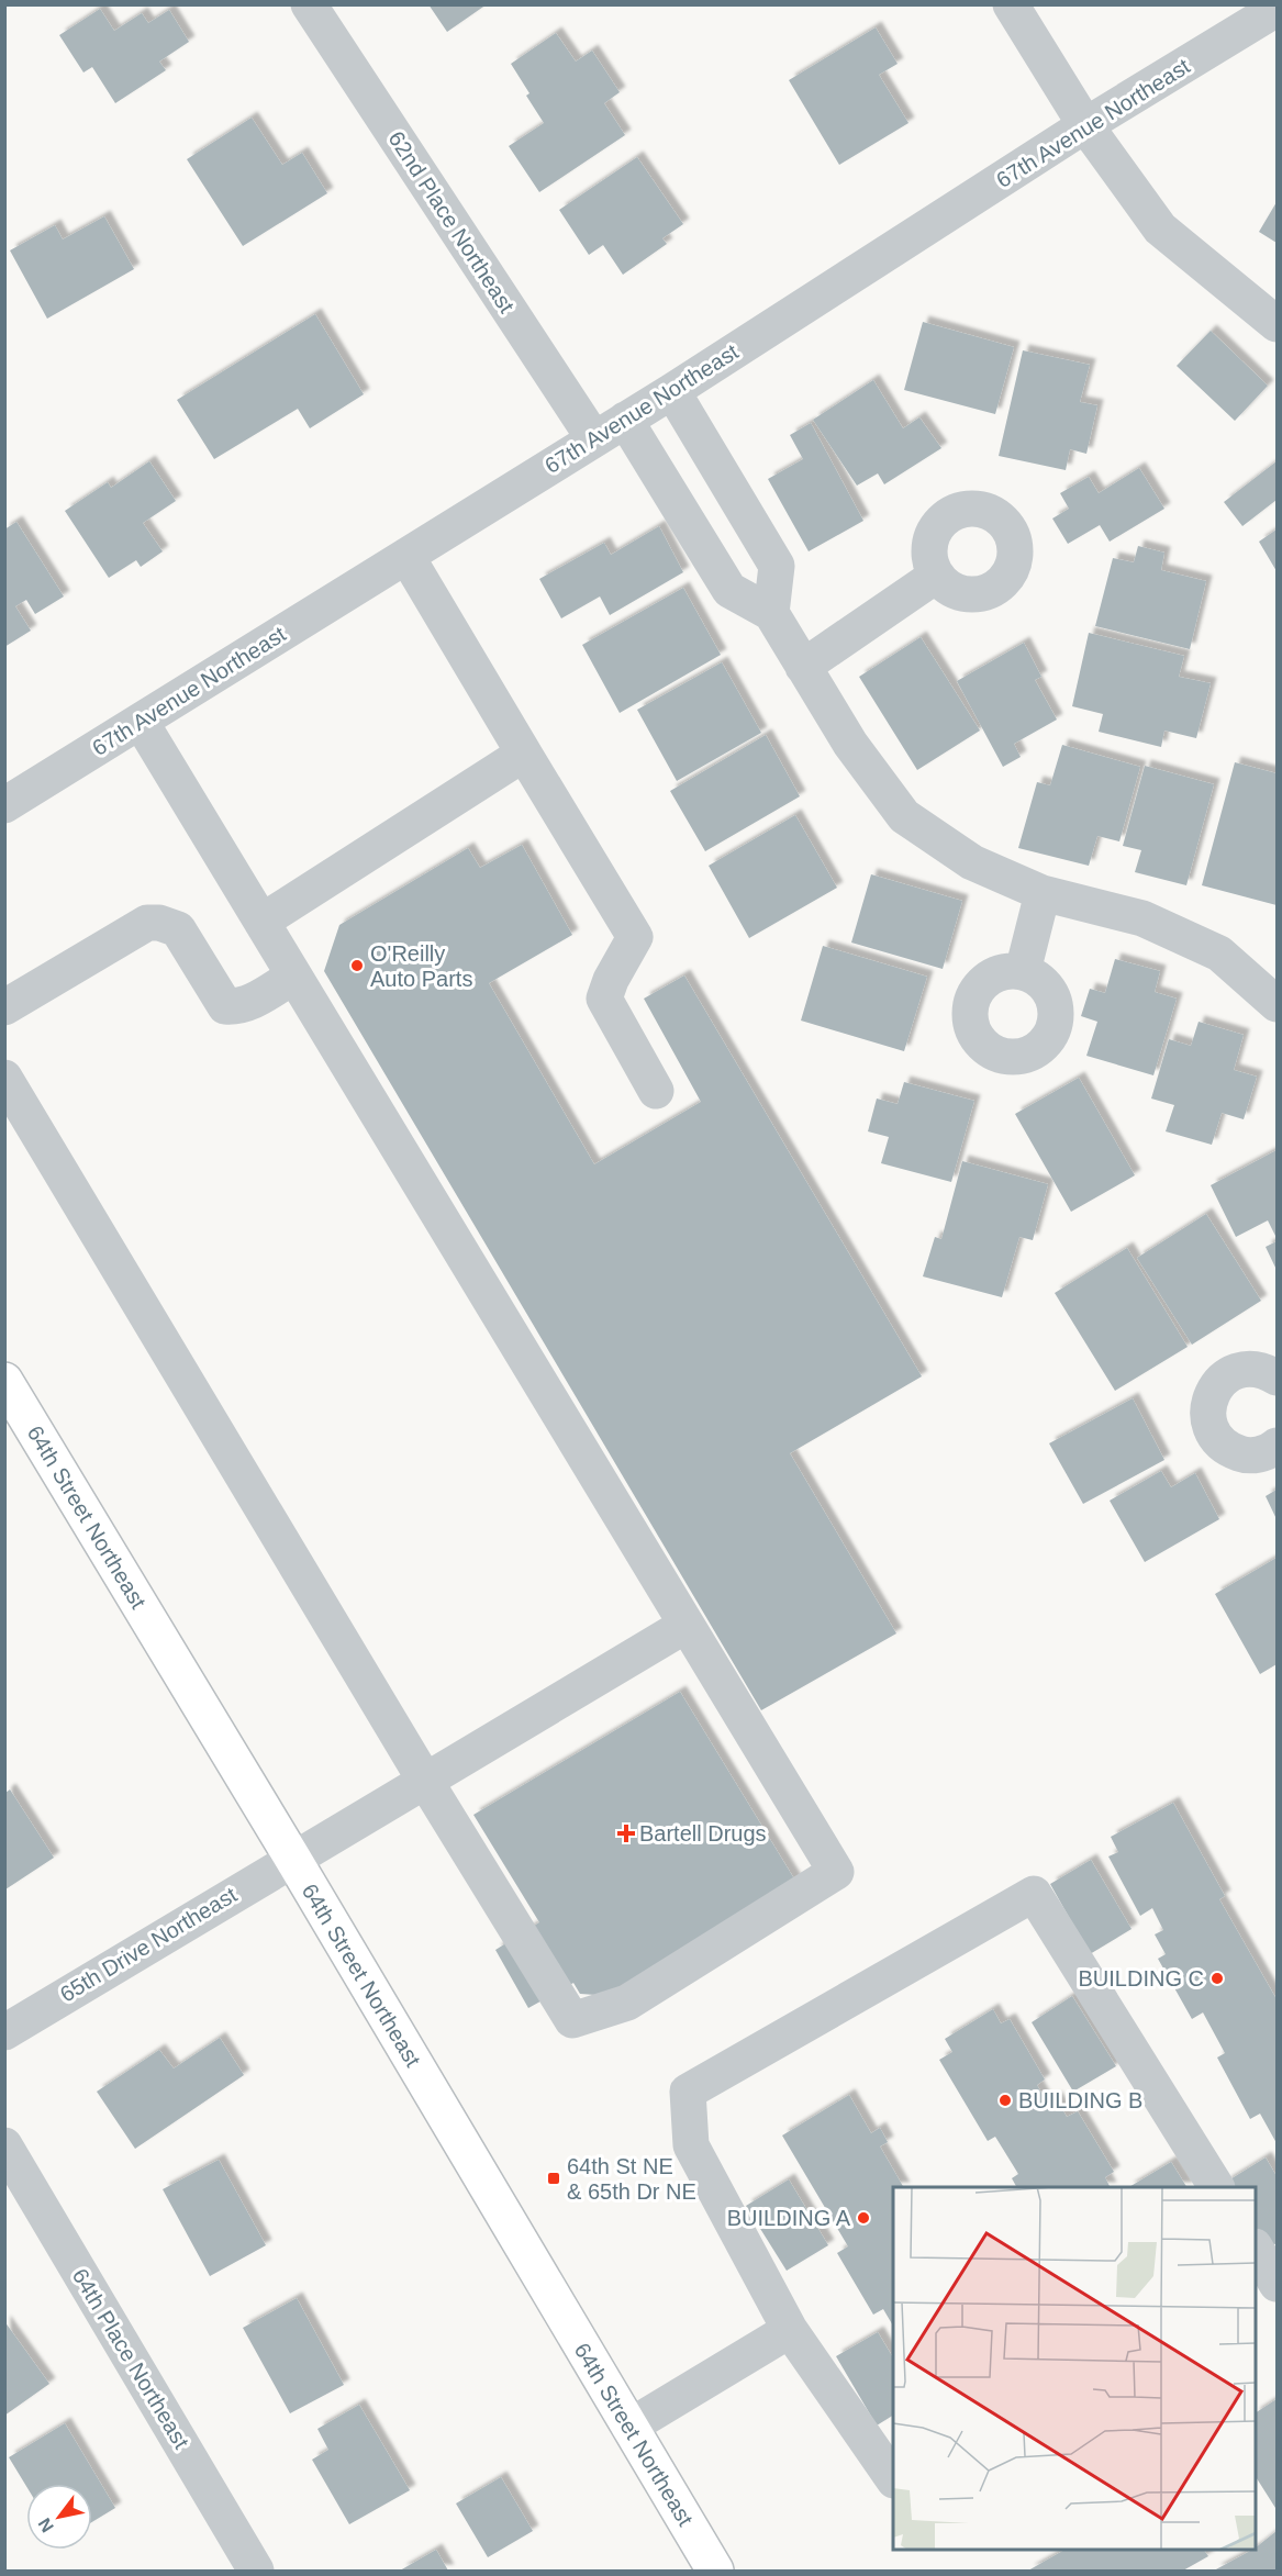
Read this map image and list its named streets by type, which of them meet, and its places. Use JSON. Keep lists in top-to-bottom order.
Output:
{
  "streets": {
    "main road": ["64th Street Northeast"],
    "street": [
      "67th Avenue Northeast",
      "62nd Place Northeast",
      "65th Drive Northeast",
      "64th Place Northeast"
    ]
  },
  "crossings": [
    ["67th Avenue Northeast", "62nd Place Northeast"],
    ["64th Street Northeast", "65th Drive Northeast"]
  ],
  "places": {
    "other": [
      "O'Reilly Auto Parts",
      "BUILDING C",
      "BUILDING B",
      "BUILDING A"
    ],
    "health": ["Bartell Drugs"],
    "transit": ["64th St NE & 65th Dr NE"]
  },
  "north": "bottom left"
}
